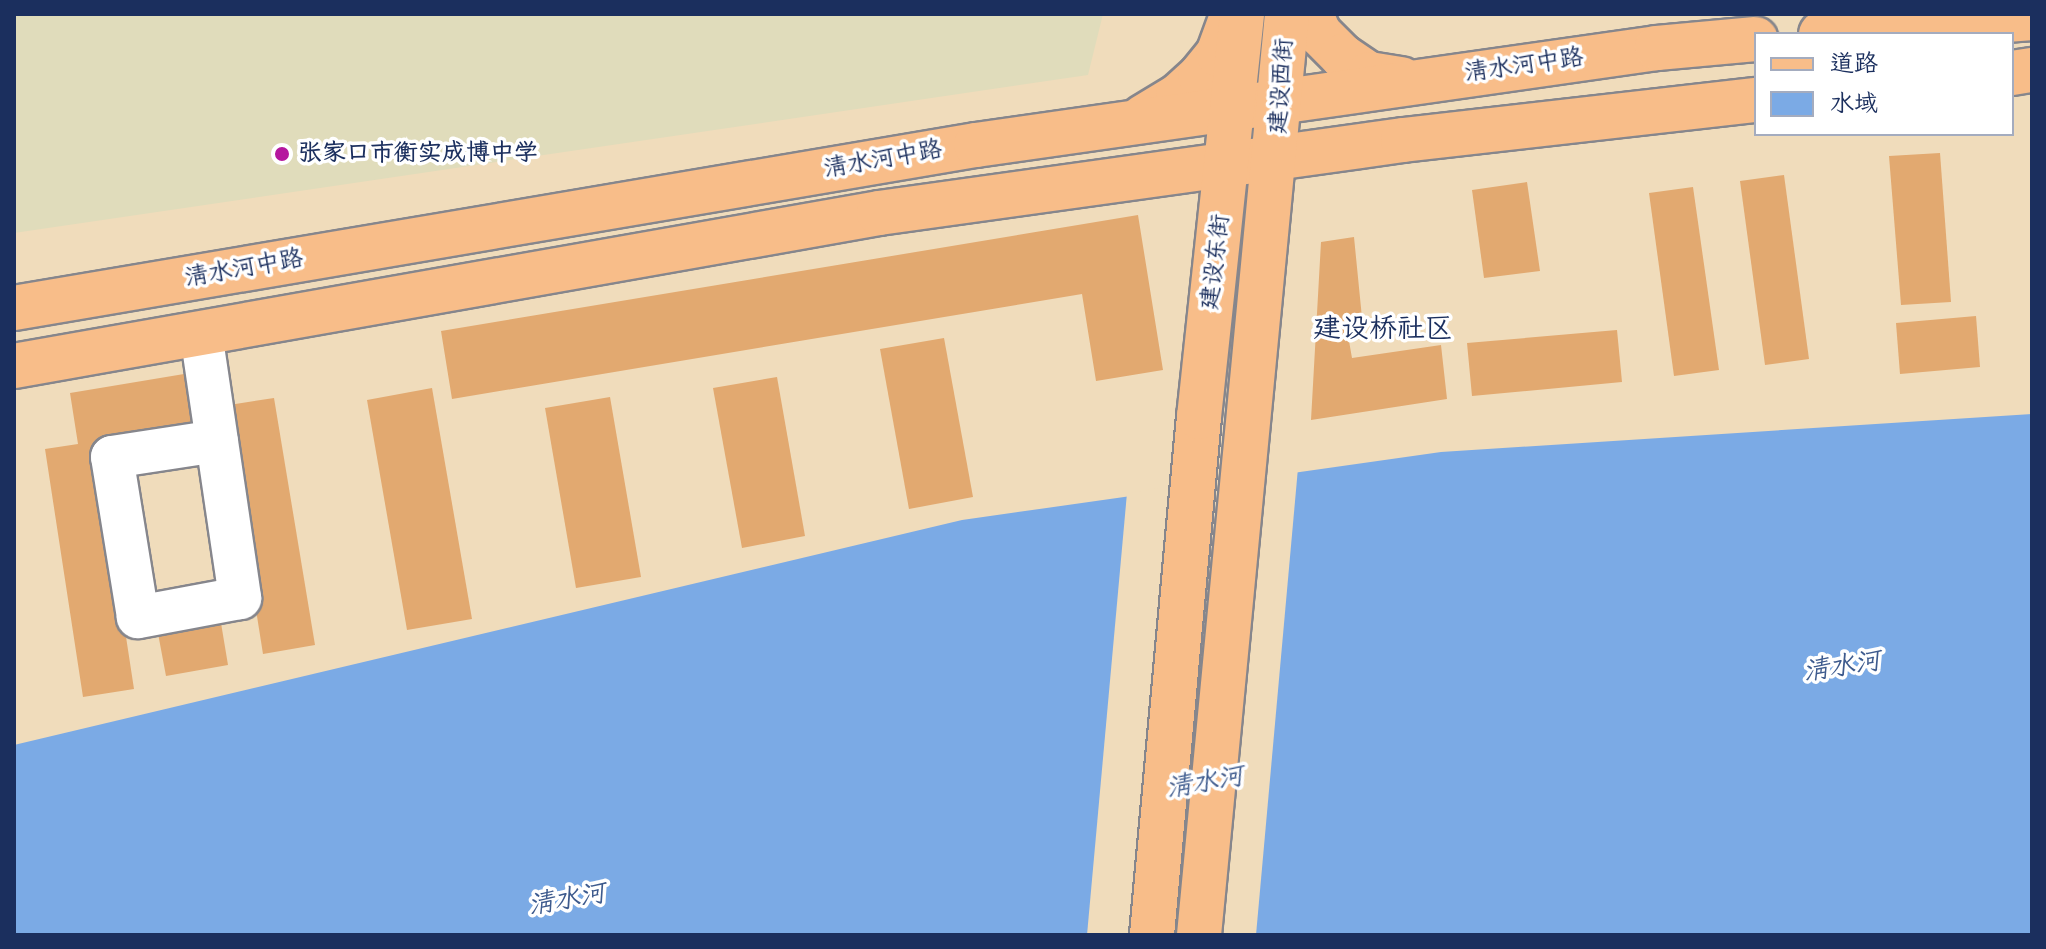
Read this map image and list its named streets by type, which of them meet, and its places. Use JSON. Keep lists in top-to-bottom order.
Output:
{
  "streets": {
    "main road": ["清水河中路", "建设西街", "建设东街"]
  },
  "crossings": [
    ["清水河中路", "建设西街"],
    ["清水河中路", "建设东街"],
    ["建设西街", "建设东街"]
  ],
  "districts": ["建设桥社区"],
  "water": ["清水河"],
  "places": ["张家口市衡实成博中学"],
  "legend": ["道路", "水域"]
}
